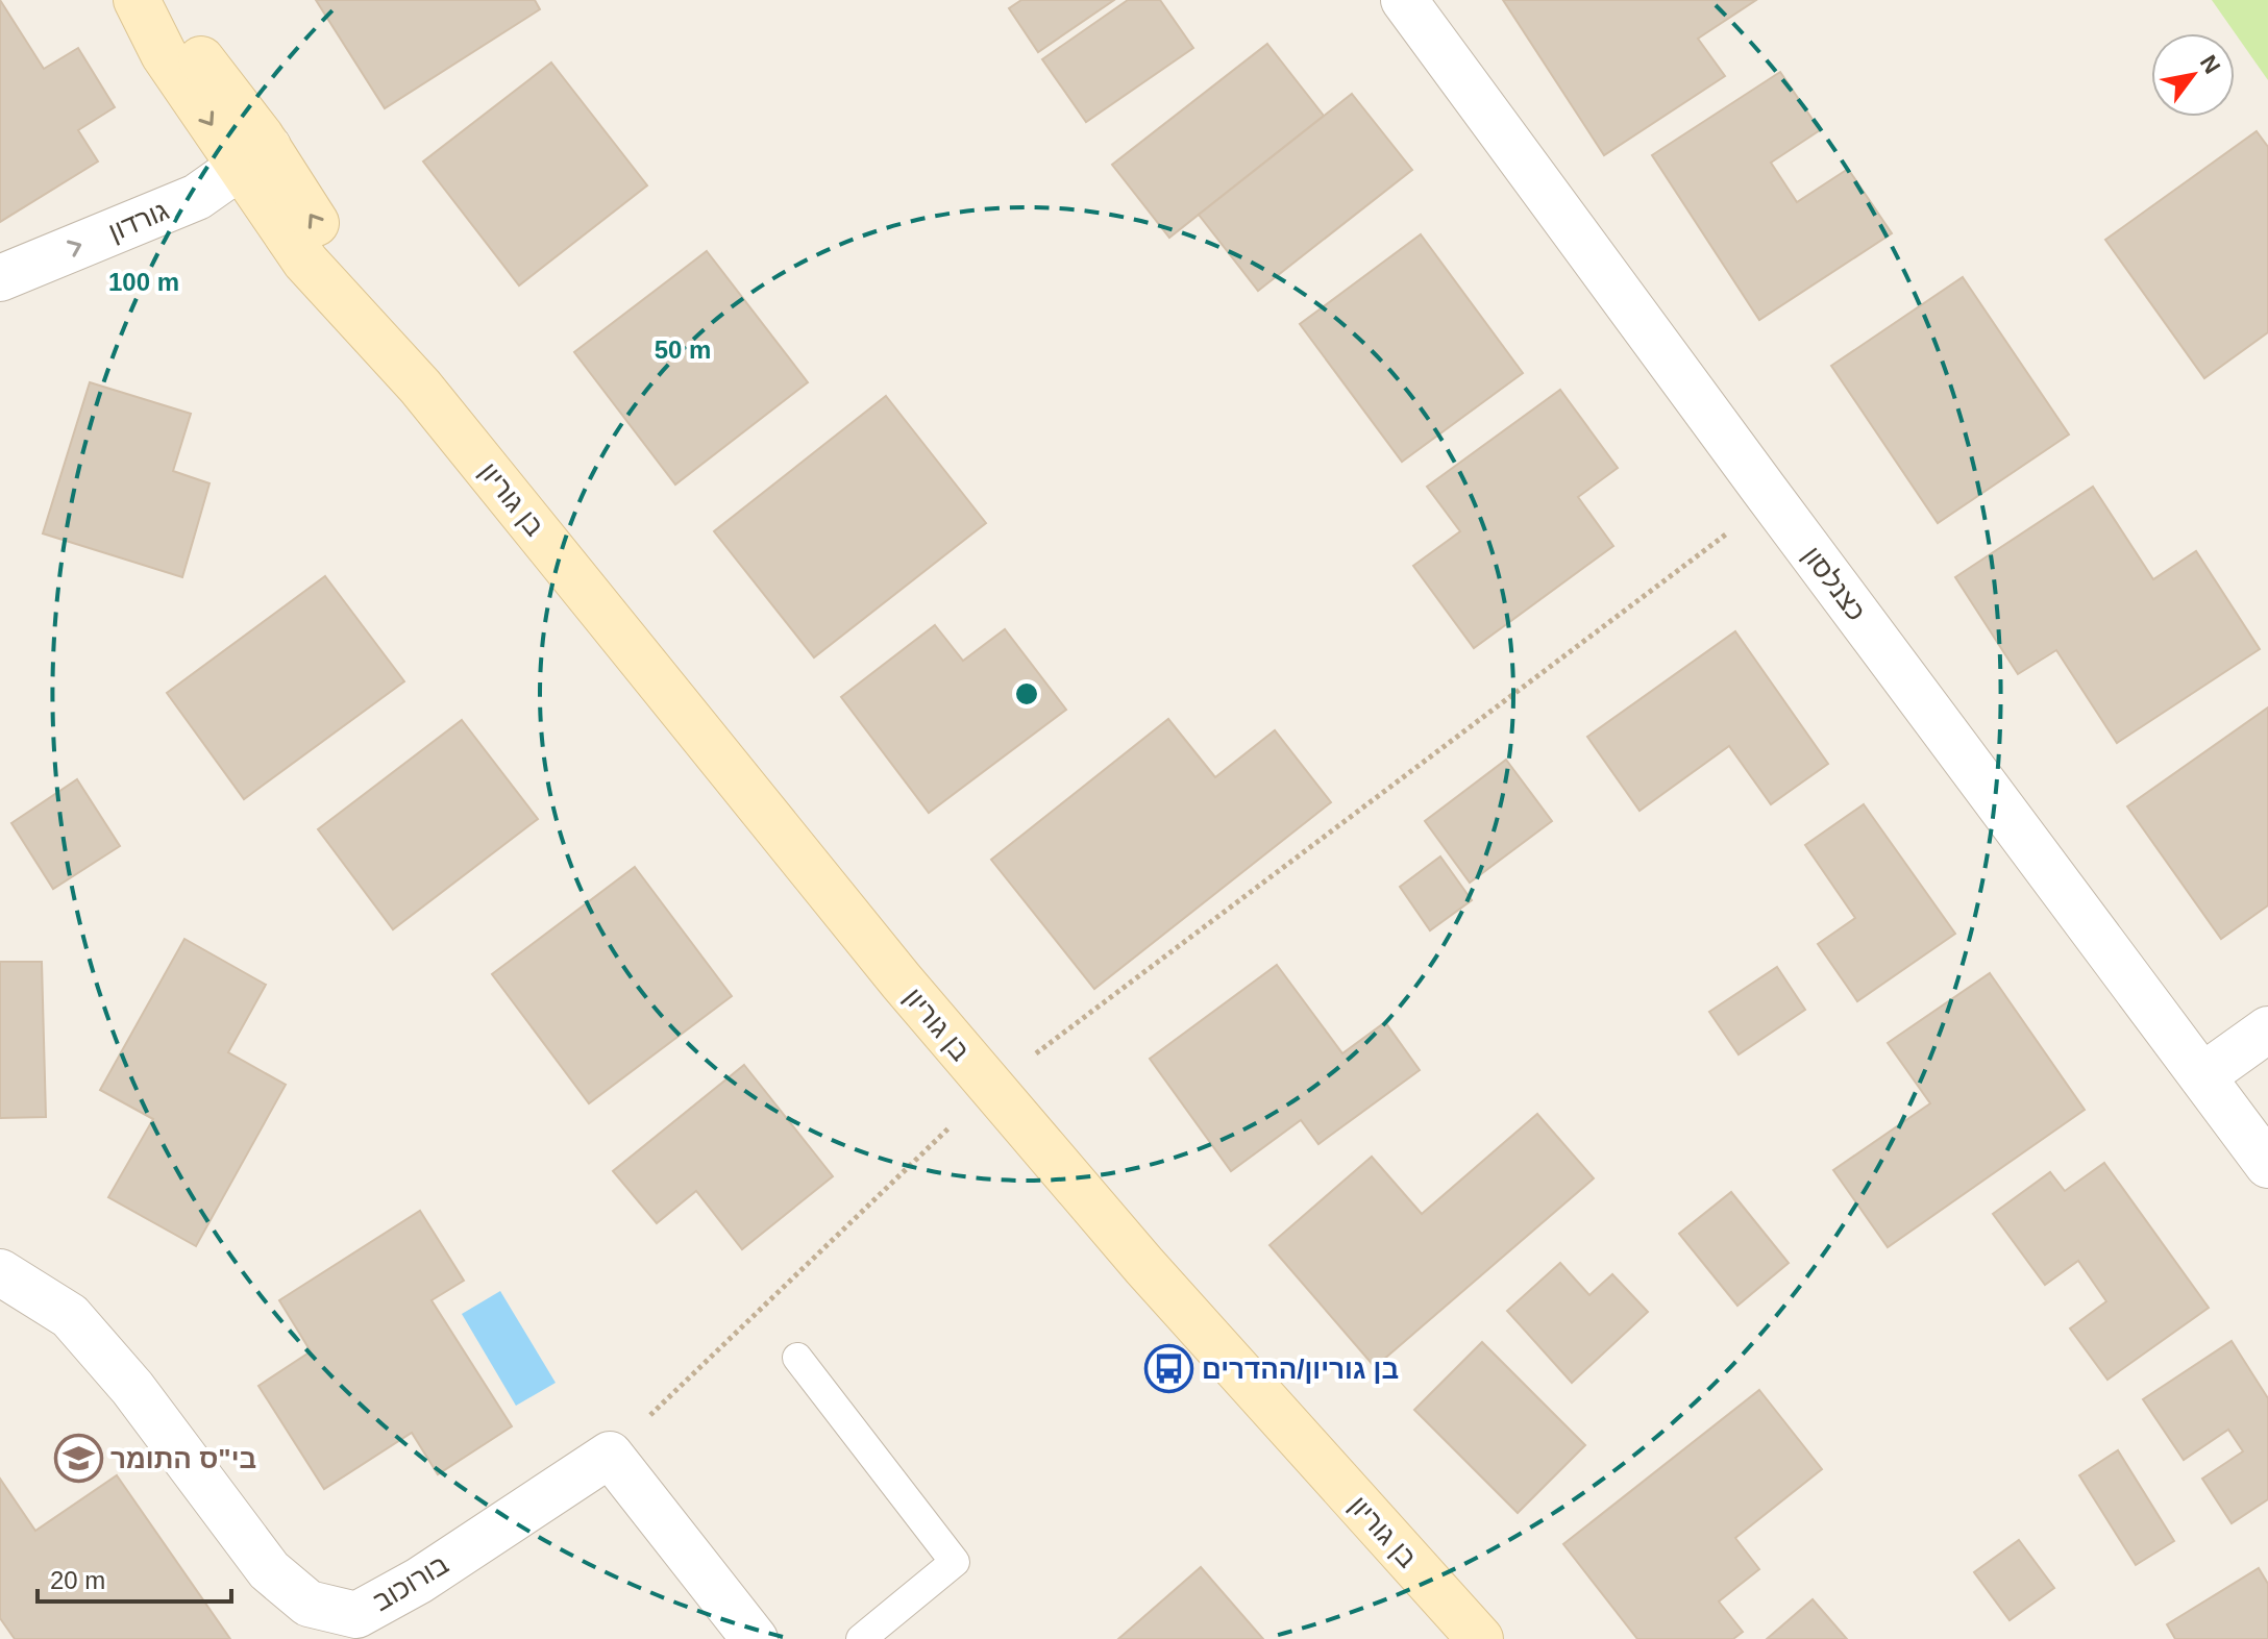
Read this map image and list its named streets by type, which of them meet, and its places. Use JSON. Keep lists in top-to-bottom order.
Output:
{
  "streets": {
    "street": [
      "גורדון",
      "בן גוריון",
      "כצנלסון",
      "בורוכוב"
    ]
  },
  "crossings": [
    ["גורדון", "בן גוריון"]
  ],
  "one_way": ["גורדון"],
  "places": {
    "bus stop": ["בן גוריון/ההדרים"],
    "school or university": ["בי\"ס התומר"]
  },
  "scale_bar": "20 m",
  "north": "top right",
  "rings": ["100 m", "50 m"]
}
